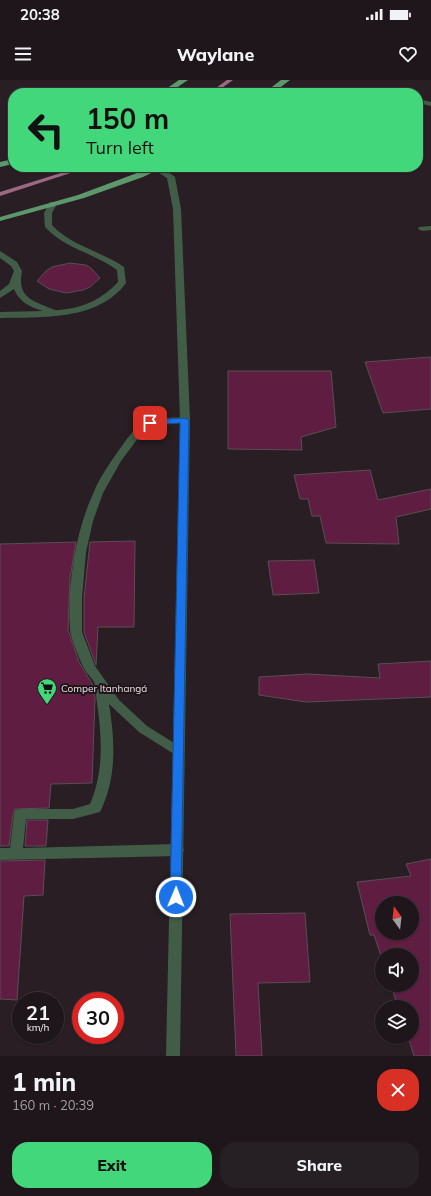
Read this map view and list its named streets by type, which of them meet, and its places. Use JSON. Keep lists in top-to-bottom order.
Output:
{
  "places": {
    "supermarket": ["Comper Itanhangá"]
  },
  "north": "top",
  "page": {
    "status": "20:38",
    "header": "Waylane",
    "turn": ["150 m", "Turn left"],
    "speed": "21 km/h",
    "limit": "30",
    "heading": ["1 min", "160 m · 20:39"],
    "buttons": ["Exit", "Share"]
  }
}
